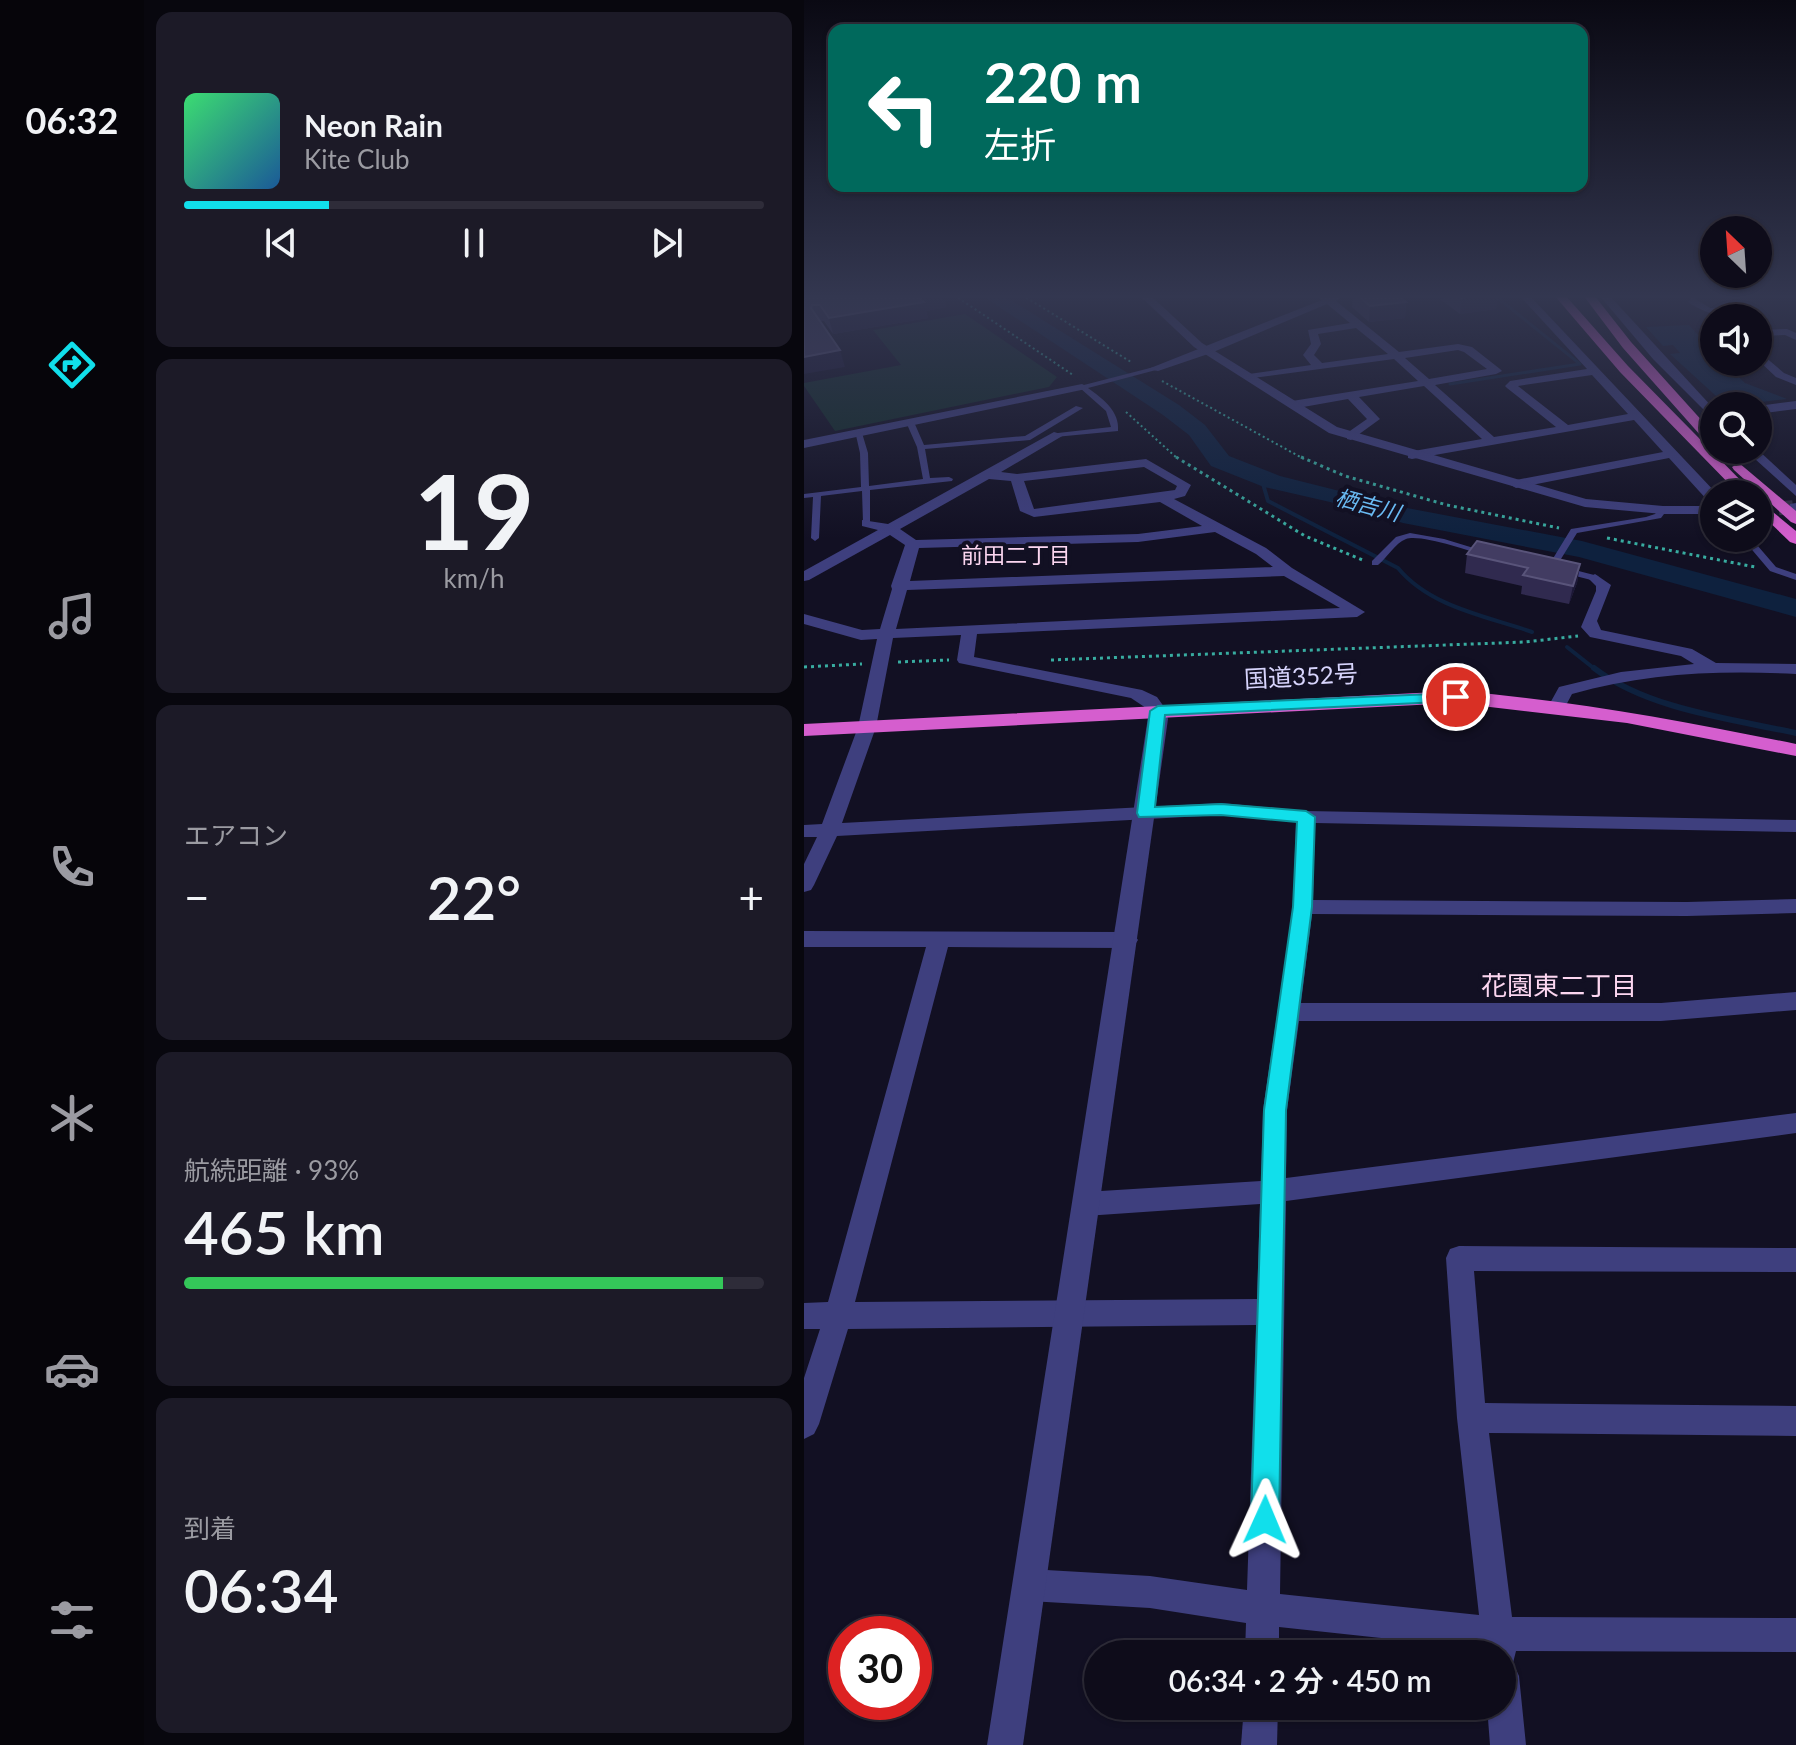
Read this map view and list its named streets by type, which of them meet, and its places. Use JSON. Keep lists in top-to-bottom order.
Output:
{
  "streets": {
    "highway": ["国道352号"]
  },
  "districts": ["前田二丁目", "花園東二丁目"],
  "water": ["栖吉川"],
  "north": "top left",
  "page": {
    "tabs": "06:32",
    "turn": ["220 m", "左折"],
    "song": ["Neon Rain", "Kite Club"],
    "tile": [
      ["19", "km/h"],
      "エアコン",
      ["航続距離 · 93%", "465 km"],
      ["到着", "06:34"]
    ],
    "heat": ["−", "22°", "+"],
    "limit": "30",
    "trip": "06:34 · 2 分 · 450 m"
  }
}
